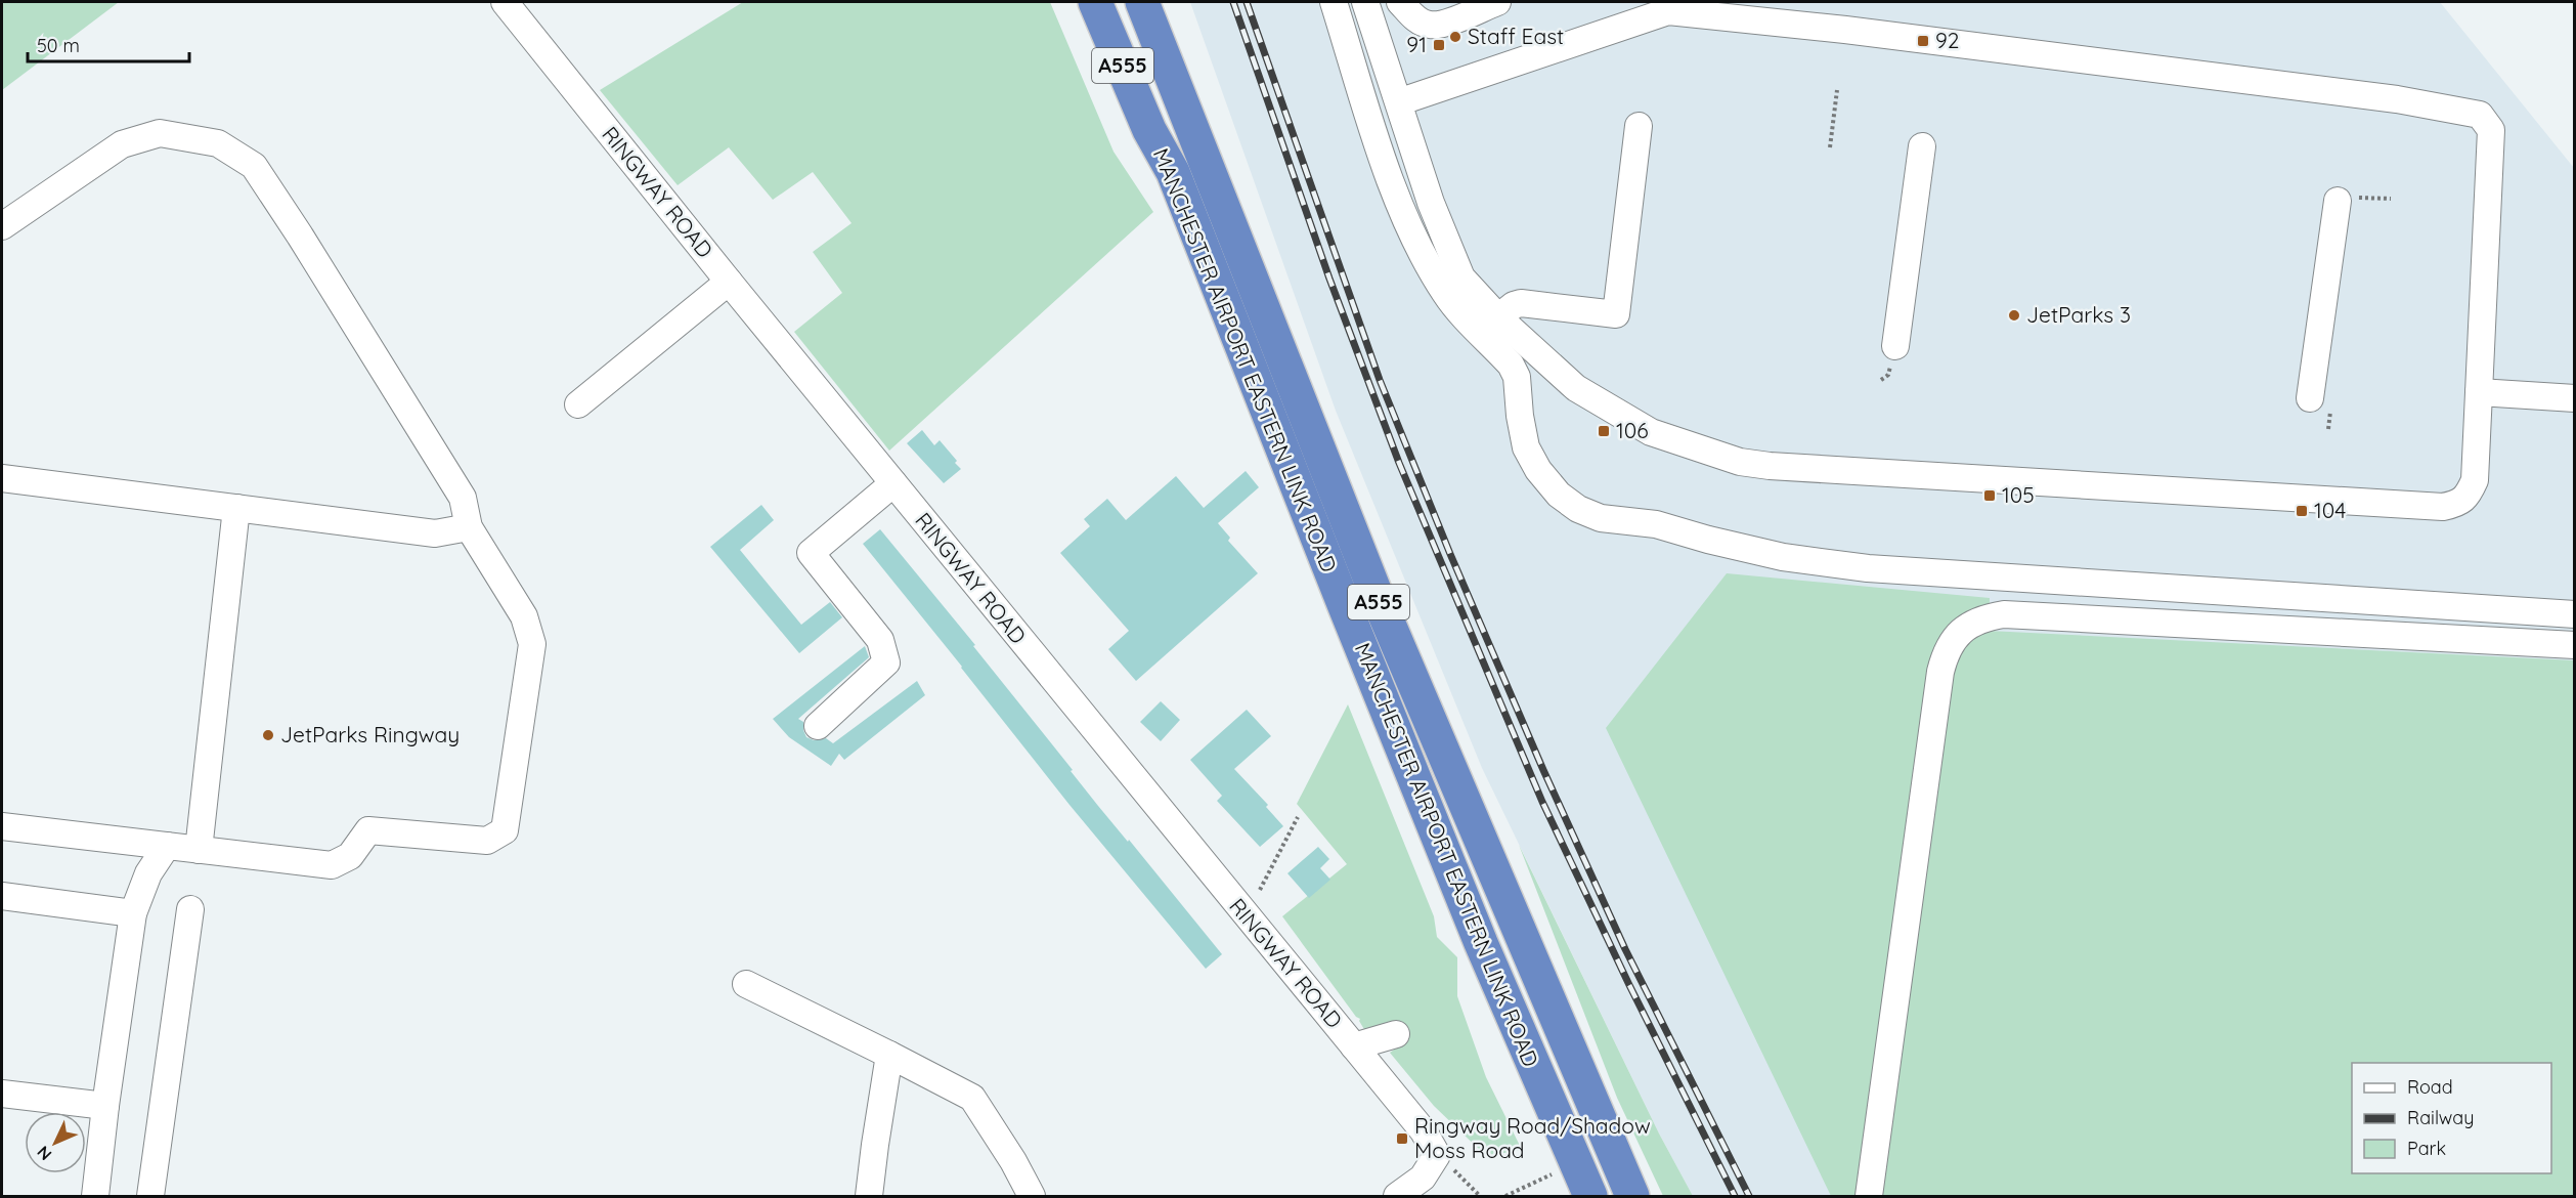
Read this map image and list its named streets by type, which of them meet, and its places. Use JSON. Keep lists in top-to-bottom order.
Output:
{
  "streets": {
    "highway": ["A555", "MANCHESTER AIRPORT EASTERN LINK ROAD"],
    "street": ["RINGWAY ROAD"]
  },
  "places": {
    "other": ["Staff East", "JetParks 3", "JetParks Ringway"],
    "transit": [
      "92",
      "91",
      "106",
      "105",
      "104",
      "Ringway Road/Shadow Moss Road"
    ]
  },
  "legend": ["Road", "Railway", "Park"],
  "scale_bar": "50 m",
  "north": "bottom left"
}
